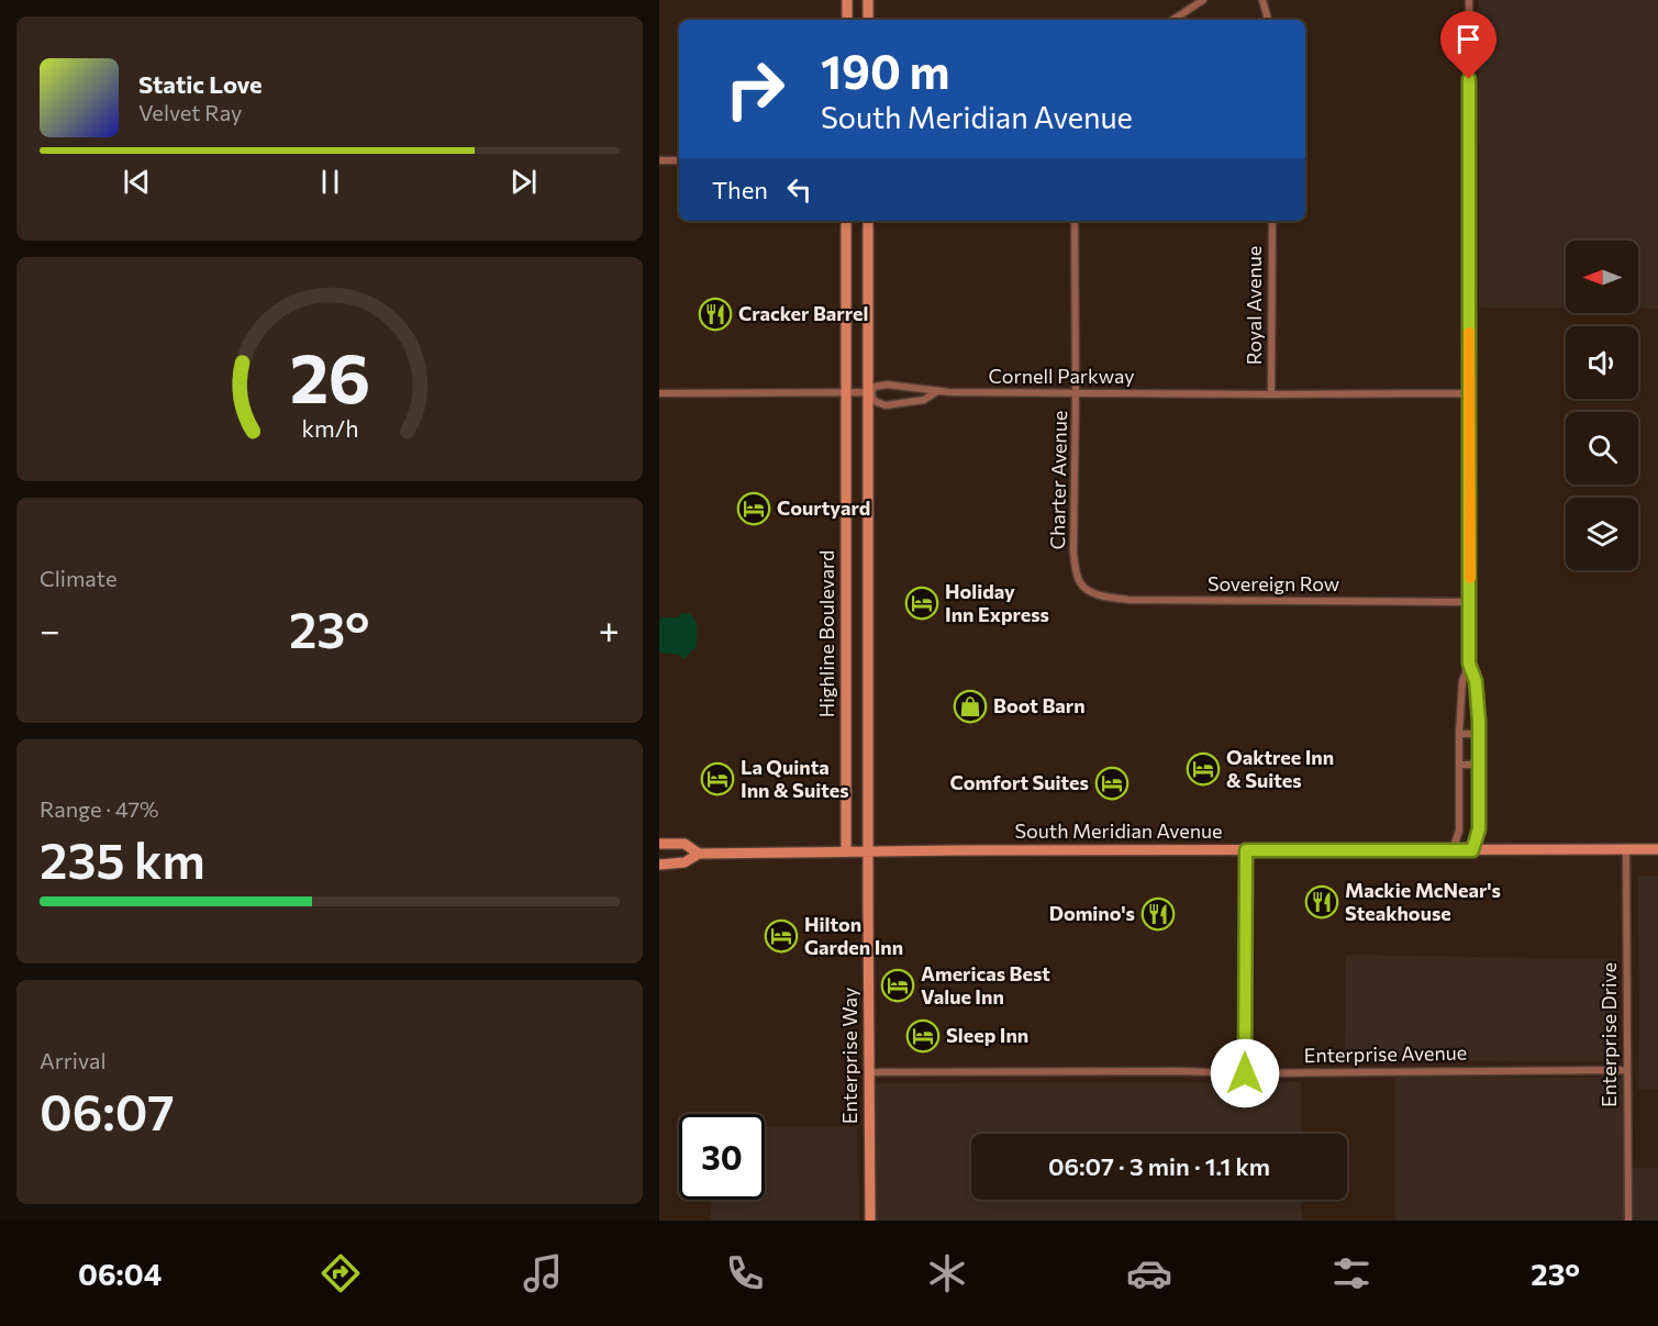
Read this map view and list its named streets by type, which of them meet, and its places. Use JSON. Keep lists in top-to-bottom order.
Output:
{
  "streets": {
    "street": [
      "Royal Avenue",
      "Cornell Parkway",
      "Charter Avenue",
      "Sovereign Row",
      "Highline Boulevard",
      "South Meridian Avenue",
      "Enterprise Drive",
      "Enterprise Avenue",
      "Enterprise Way"
    ]
  },
  "crossings": [
    ["Royal Avenue", "Cornell Parkway"],
    ["Cornell Parkway", "Charter Avenue"],
    ["Cornell Parkway", "Highline Boulevard"],
    ["Charter Avenue", "Sovereign Row"],
    ["Highline Boulevard", "South Meridian Avenue"],
    ["Highline Boulevard", "Enterprise Way"],
    ["South Meridian Avenue", "Enterprise Drive"],
    ["South Meridian Avenue", "Enterprise Way"],
    ["Enterprise Drive", "Enterprise Avenue"],
    ["Enterprise Avenue", "Enterprise Way"]
  ],
  "places": {
    "restaurant": ["Cracker Barrel", "Mackie McNear's Steakhouse", "Domino's"],
    "hotel": [
      "Courtyard",
      "Holiday Inn Express",
      "Oaktree Inn & Suites",
      "La Quinta Inn & Suites",
      "Comfort Suites",
      "Hilton Garden Inn",
      "Americas Best Value Inn",
      "Sleep Inn"
    ],
    "shop": ["Boot Barn"]
  },
  "north": "left",
  "page": {
    "turn": ["190 m", "South Meridian Avenue"],
    "song": ["Static Love", "Velvet Ray"],
    "then": "Then",
    "tile": [
      "Climate",
      ["Range · 47%", "235 km"],
      ["Arrival", "06:07"]
    ],
    "heat": ["−", "23°", "+"],
    "limit": "30",
    "trip": "06:07 · 3 min · 1.1 km",
    "tabs": ["06:04", "23°"],
    "gauge": ["26", "km/h"]
  }
}
